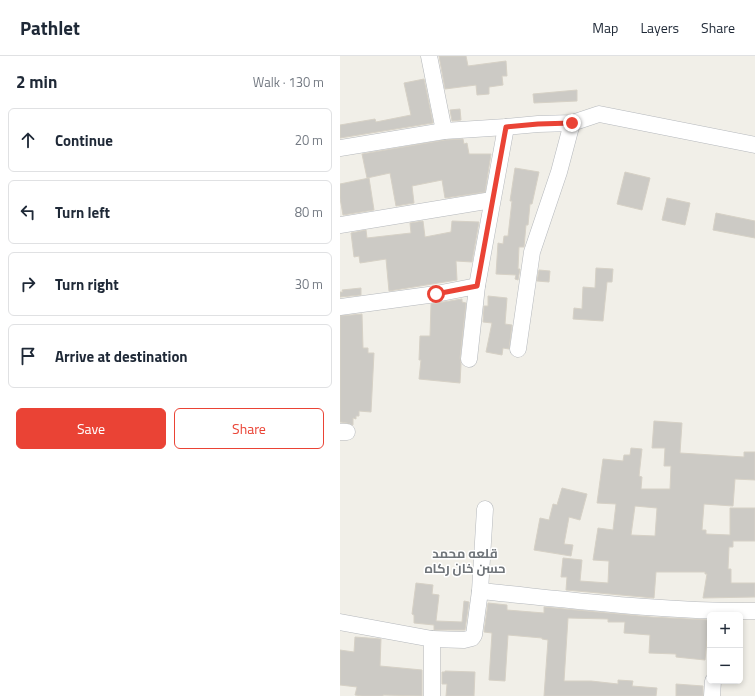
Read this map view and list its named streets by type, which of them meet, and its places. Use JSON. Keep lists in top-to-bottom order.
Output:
{
  "districts": ["قلعه محمد حسن خان رکاه"],
  "page": {
    "header": "Pathlet",
    "nav": ["Map", "Layers", "Share"],
    "heading": ["2 min", "Walk · 130 m"],
    "list": [
      ["Continue", "20 m"],
      ["Turn left", "80 m"],
      ["Turn right", "30 m"],
      "Arrive at destination"
    ],
    "buttons": ["Save", "Share"],
    "map_buttons": ["+", "−"]
  }
}
